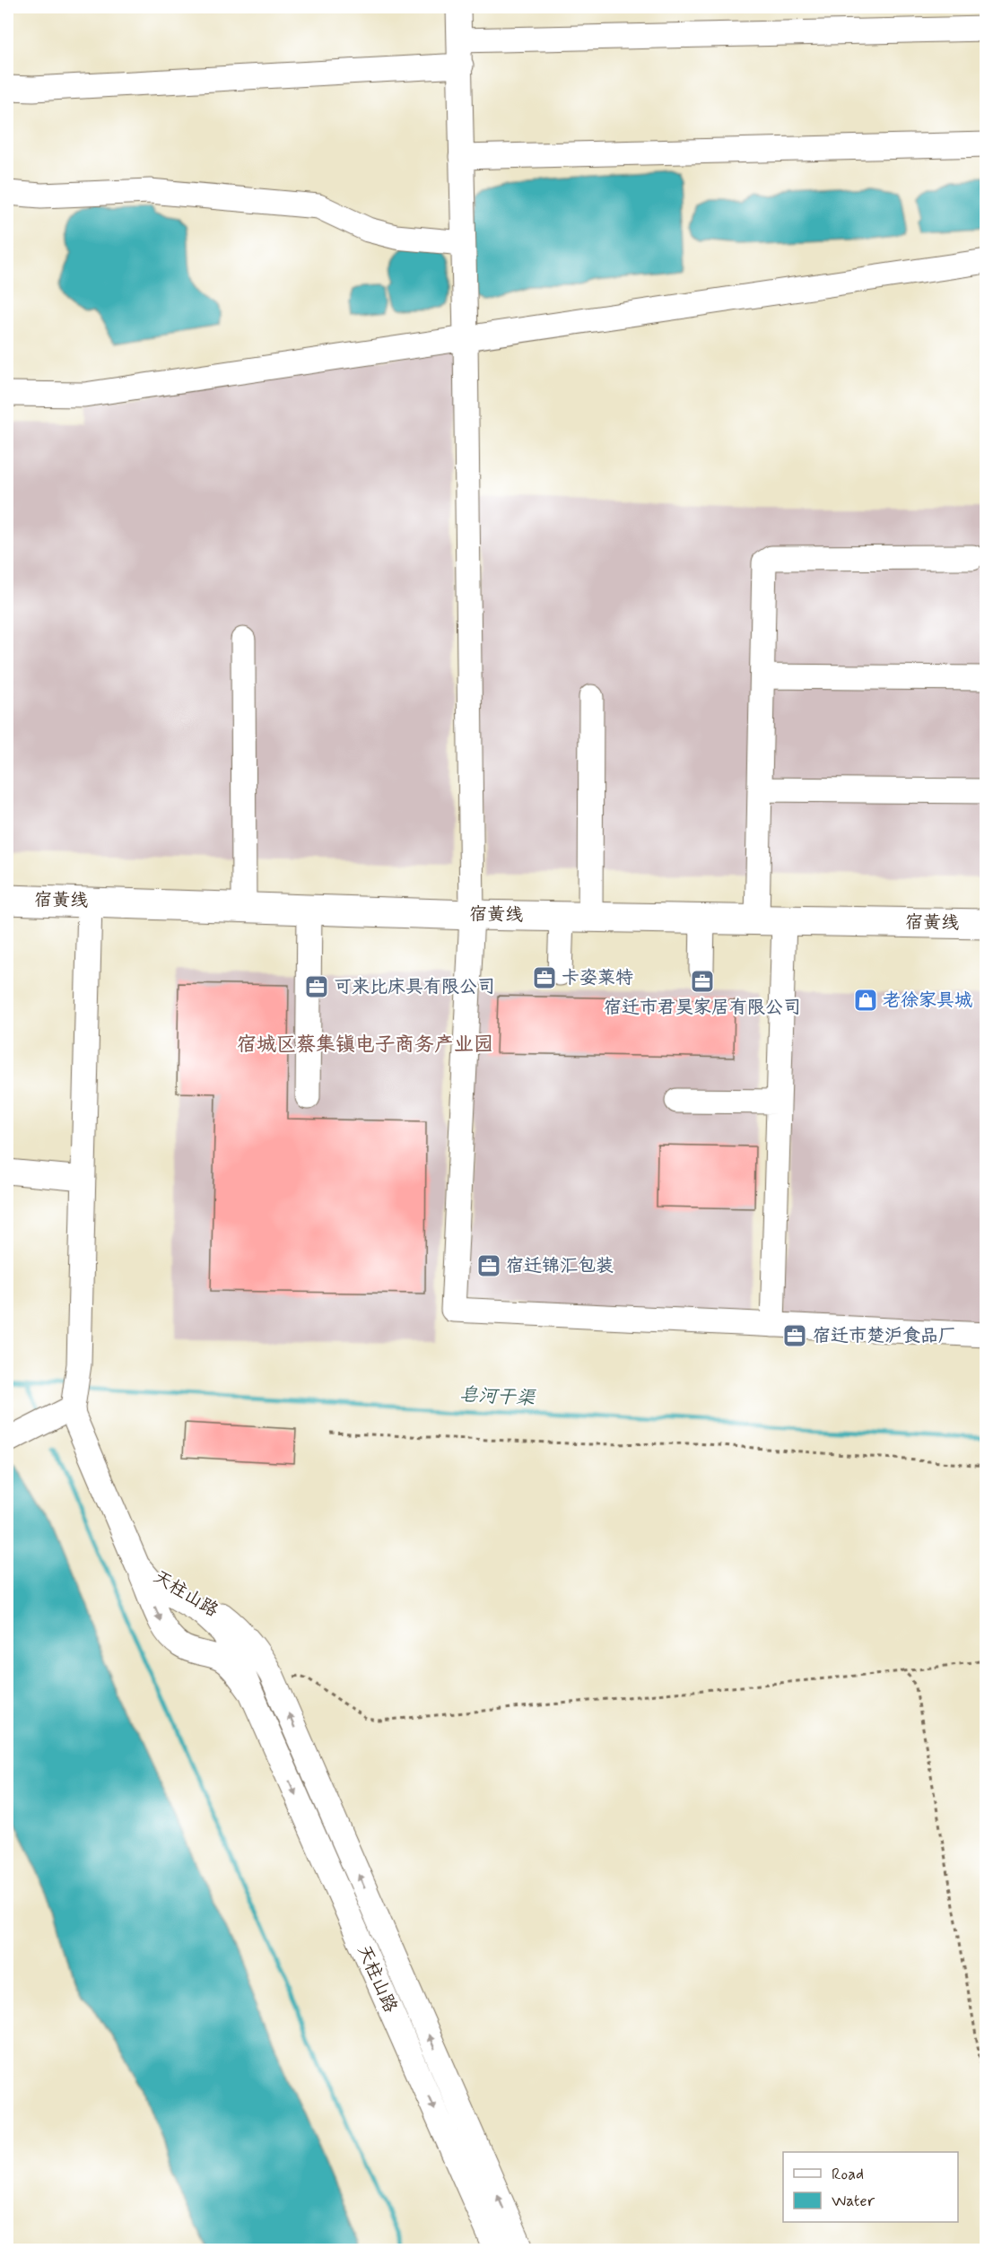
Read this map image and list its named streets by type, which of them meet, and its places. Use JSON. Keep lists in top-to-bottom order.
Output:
{
  "streets": {
    "main road": ["宿黄线"],
    "street": ["天柱山路"]
  },
  "districts": ["宿城区蔡集镇电子商务产业园"],
  "water": ["皂河干渠"],
  "places": {
    "office": [
      "卡姿莱特",
      "宿迁市君昊家居有限公司",
      "可来比床具有限公司",
      "宿迁锦汇包装",
      "宿迁市楚沪食品厂"
    ],
    "shop": ["老徐家具城"]
  },
  "legend": ["Road", "Water"]
}
